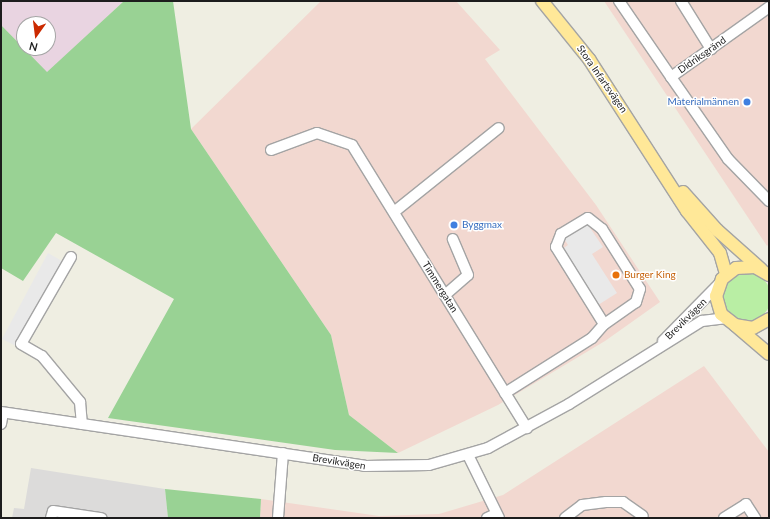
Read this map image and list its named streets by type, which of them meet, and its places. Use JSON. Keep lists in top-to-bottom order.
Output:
{
  "streets": {
    "main road": ["Stora Infartsvägen"],
    "street": ["Didriksgränd", "Timmergatan", "Brevikvägen"]
  },
  "crossings": [
    ["Stora Infartsvägen", "Brevikvägen"],
    ["Timmergatan", "Brevikvägen"]
  ],
  "places": ["Materialmännen", "Byggmax", "Burger King"],
  "north": "bottom"
}
